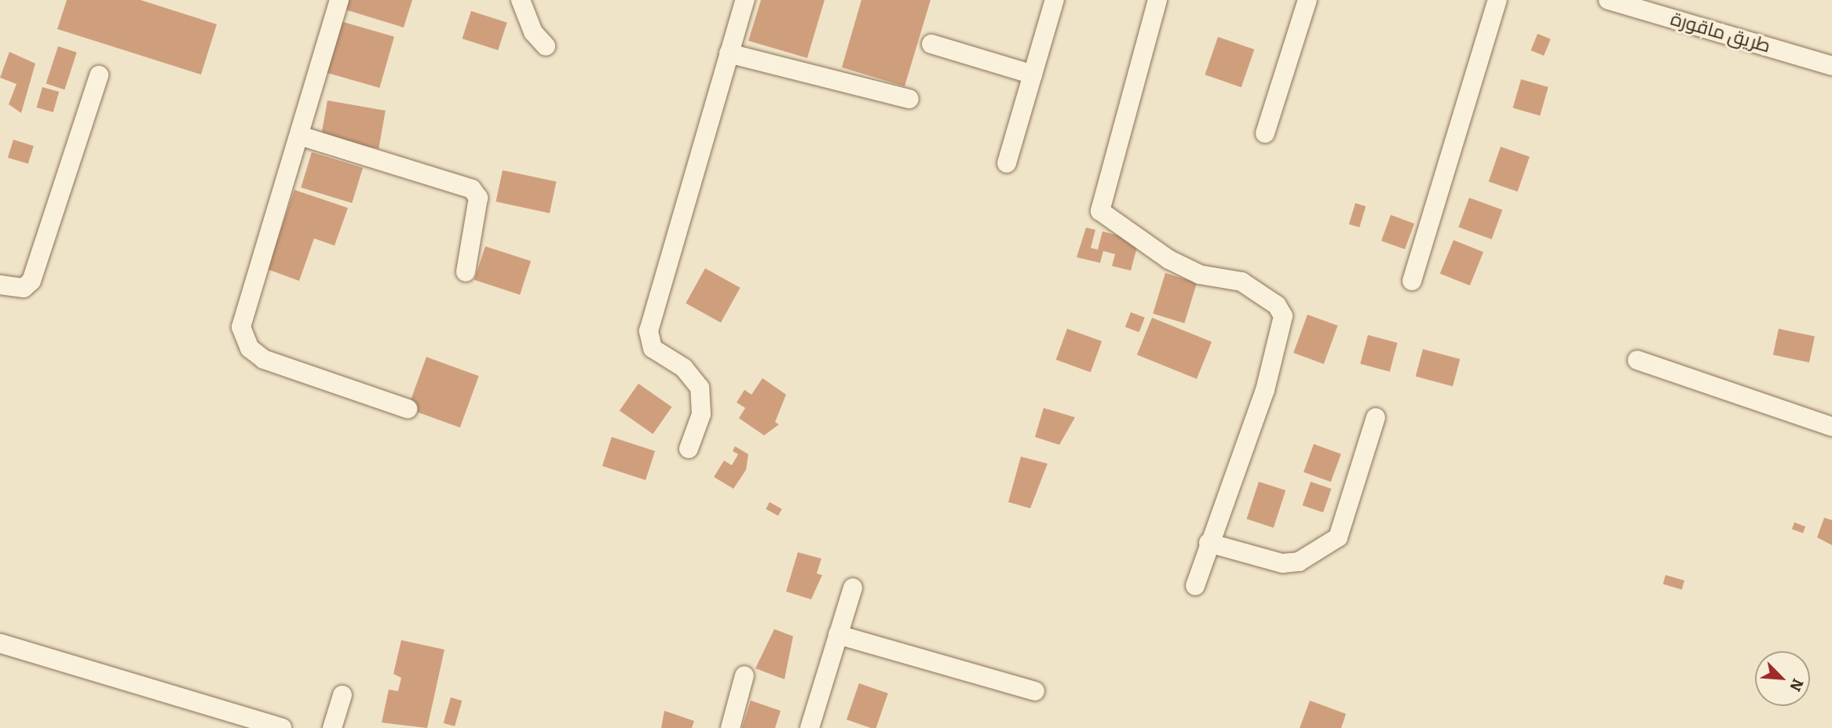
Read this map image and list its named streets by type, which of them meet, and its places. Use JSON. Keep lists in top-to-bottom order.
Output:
{
  "streets": {
    "street": ["طريق ماقورة"]
  },
  "north": "bottom right"
}
